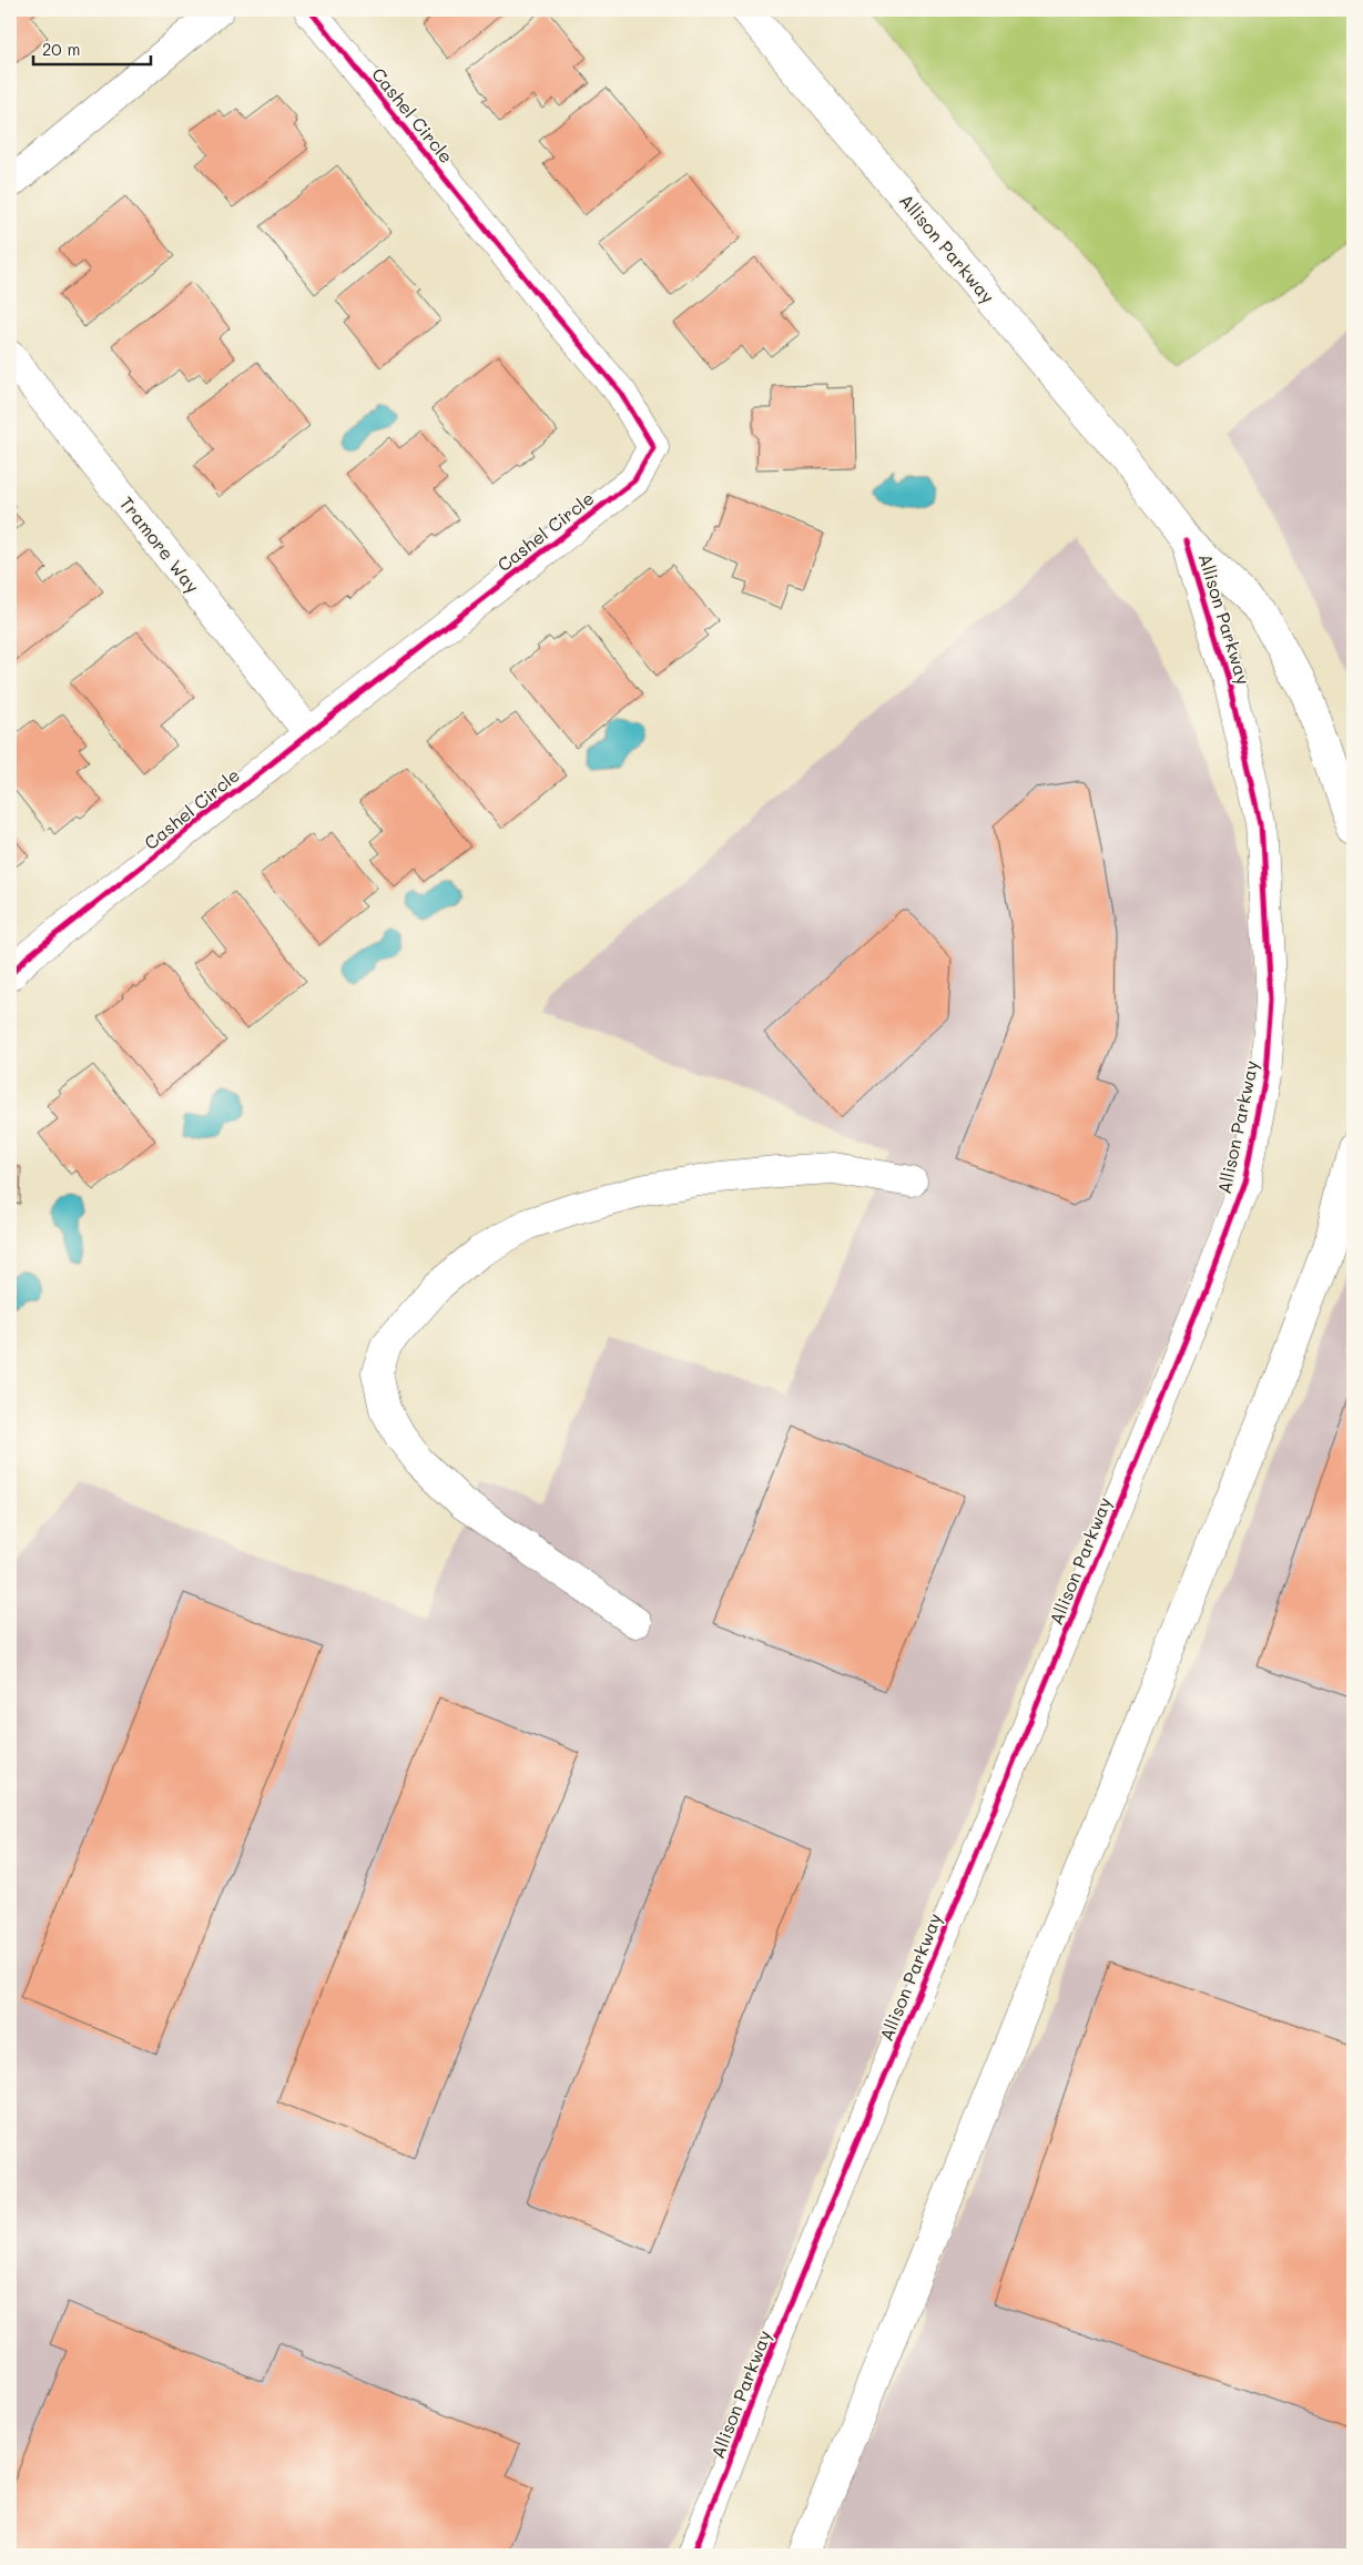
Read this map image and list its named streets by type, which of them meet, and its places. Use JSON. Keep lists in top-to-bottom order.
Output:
{
  "streets": {
    "street": ["Cashel Circle", "Allison Parkway", "Tramore Way"]
  },
  "crossings": [
    ["Cashel Circle", "Tramore Way"]
  ],
  "scale_bar": "20 m"
}
